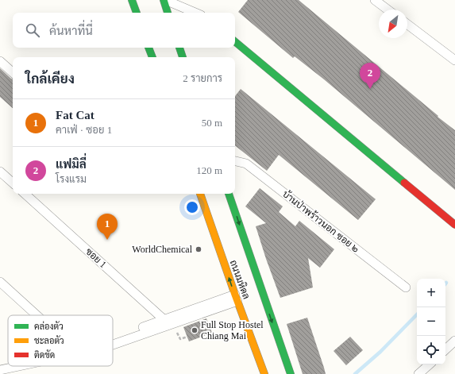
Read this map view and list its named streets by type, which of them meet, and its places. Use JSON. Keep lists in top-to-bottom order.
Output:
{
  "streets": {
    "main road": ["ถนนมหิดล"],
    "street": ["บ้านป่าพร้าวนอก ซอย ๒", "ซอย 1"]
  },
  "places": ["WorldChemical", "Full Stop Hostel Chiang Mai"],
  "legend": ["คล่องตัว", "ชะลอตัว", "ติดขัด"],
  "north": "bottom left",
  "page": {
    "search": "ค้นหาที่นี่",
    "heading": ["ใกล้เคียง", "2 รายการ"],
    "pins": ["2", "1"],
    "list": [
      {
        "mark": "1",
        "name": "Fat Cat",
        "note": "คาเฟ่ · ซอย 1",
        "value": "50 m"
      },
      {
        "mark": "2",
        "name": "แฟมิลี่",
        "note": "โรงแรม",
        "value": "120 m"
      }
    ],
    "map_buttons": ["+", "−"]
  }
}
